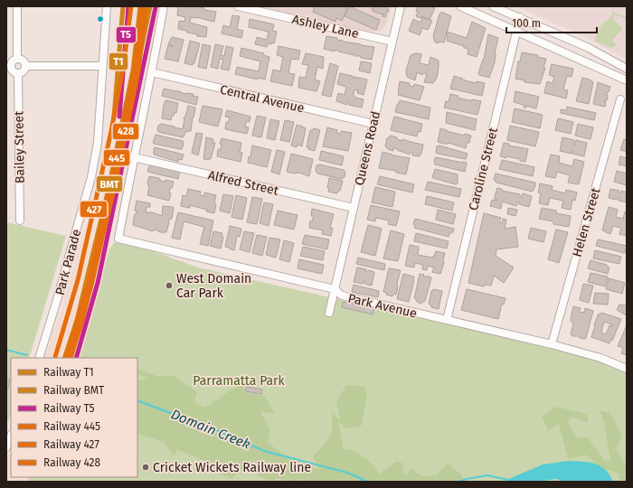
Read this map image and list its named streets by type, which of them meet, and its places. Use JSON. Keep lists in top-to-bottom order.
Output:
{
  "streets": {
    "street": [
      "Ashley Lane",
      "Central Avenue",
      "Bailey Street",
      "Queens Road",
      "Caroline Street",
      "Alfred Street",
      "Helen Street",
      "Park Parade",
      "Park Avenue"
    ]
  },
  "crossings": [
    ["Ashley Lane", "Queens Road"],
    ["Central Avenue", "Queens Road"],
    ["Queens Road", "Alfred Street"],
    ["Queens Road", "Park Avenue"],
    ["Caroline Street", "Park Avenue"],
    ["Alfred Street", "Park Avenue"],
    ["Helen Street", "Park Avenue"]
  ],
  "water": ["Domain Creek"],
  "parks": ["Parramatta Park"],
  "places": ["West Domain Car Park", "Cricket Wickets Railway line"],
  "lines": [
    "rail line T1",
    "rail line BMT",
    "rail line T5",
    "rail line 427",
    "rail line 445",
    "rail line 428"
  ],
  "legend": [
    "Railway T1",
    "Railway BMT",
    "Railway T5",
    "Railway 445",
    "Railway 427",
    "Railway 428"
  ],
  "scale_bar": "100 m"
}
